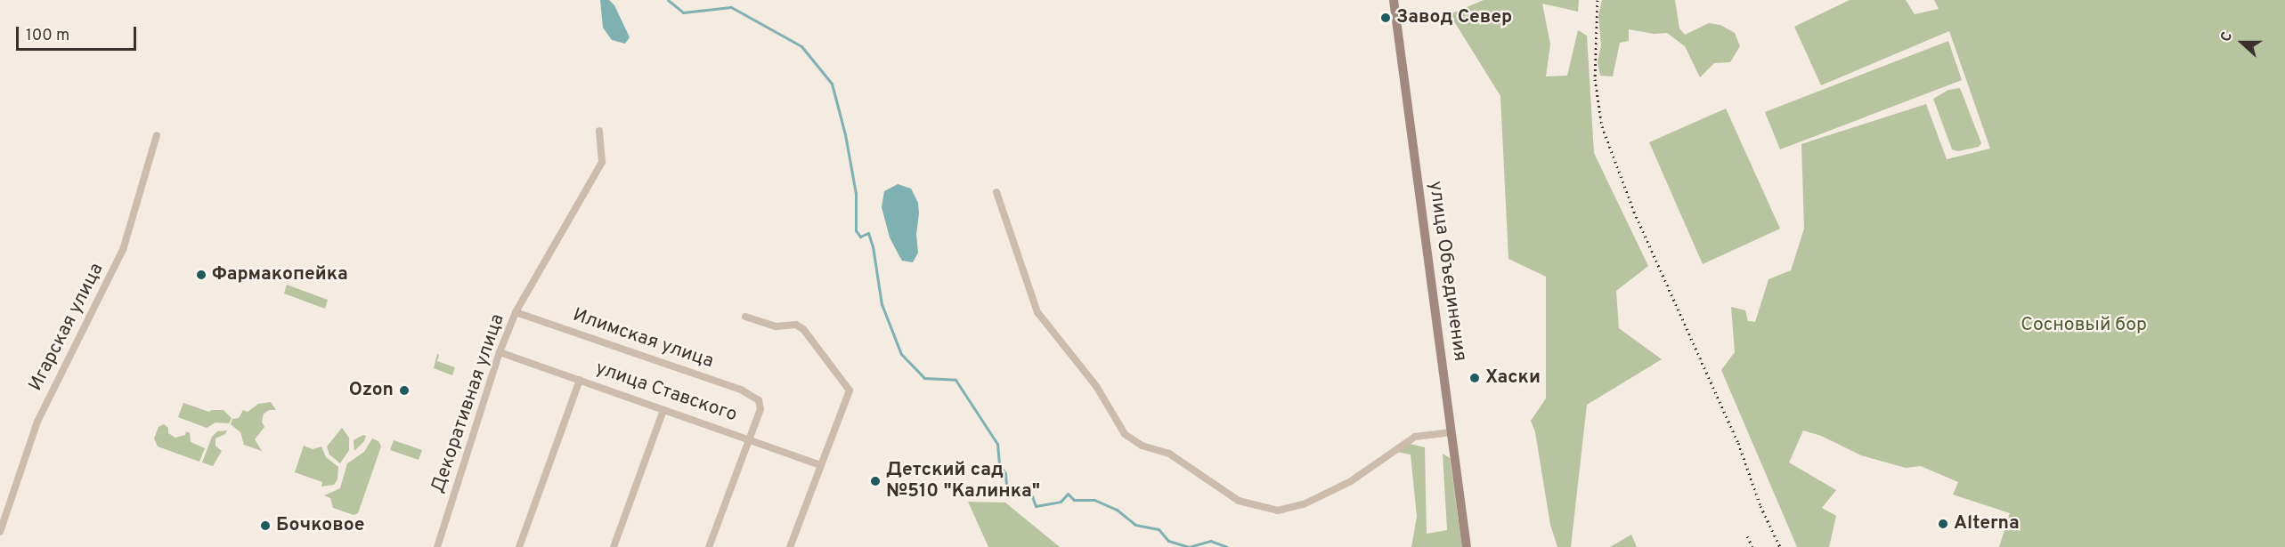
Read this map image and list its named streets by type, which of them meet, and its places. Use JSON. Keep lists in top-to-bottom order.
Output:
{
  "streets": {
    "main road": ["улица Объединения"],
    "street": [
      "Игарская улица",
      "Илимская улица",
      "улица Ставского",
      "Декоративная улица"
    ]
  },
  "crossings": [
    ["Илимская улица", "улица Ставского"],
    ["Илимская улица", "Декоративная улица"],
    ["улица Ставского", "Декоративная улица"]
  ],
  "parks": ["Сосновый бор"],
  "places": [
    "Завод Север",
    "Фармакопейка",
    "Хаски",
    "Ozon",
    "Детский сад №510 \"Калинка\"",
    "Alterna",
    "Бочковое"
  ],
  "scale_bar": "100 m",
  "north": "left"
}
